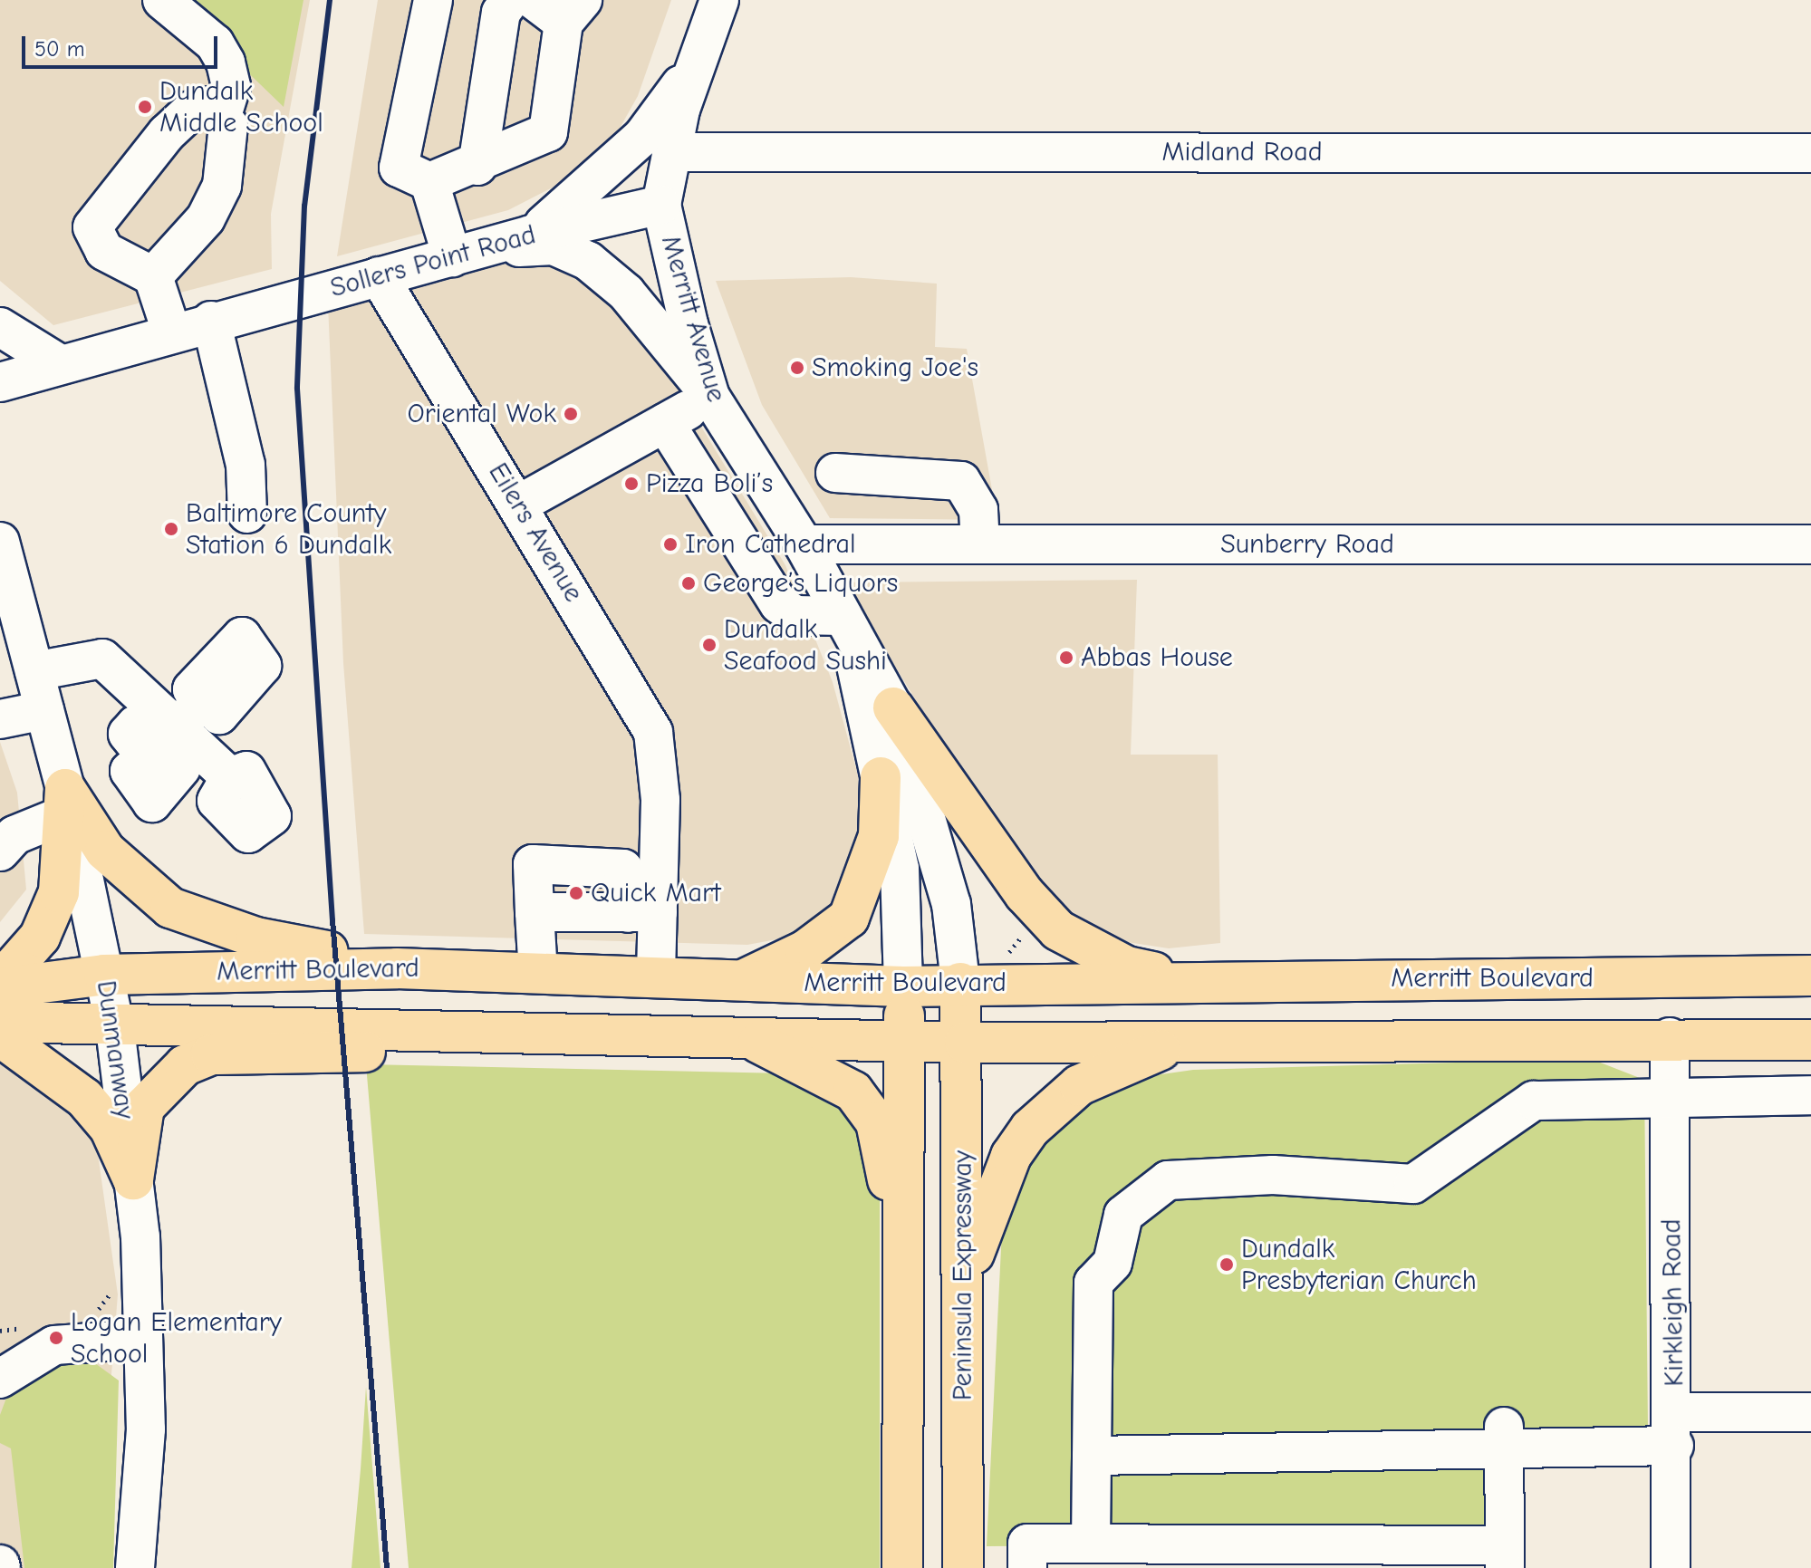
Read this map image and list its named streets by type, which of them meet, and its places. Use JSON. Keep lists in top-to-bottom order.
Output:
{
  "streets": {
    "main road": ["Merritt Boulevard", "Peninsula Expressway"],
    "street": [
      "Midland Road",
      "Sollers Point Road",
      "Merritt Avenue",
      "Eilers Avenue",
      "Sunberry Road",
      "Dunmanway",
      "Kirkleigh Road"
    ]
  },
  "crossings": [
    ["Sollers Point Road", "Merritt Avenue"],
    ["Sollers Point Road", "Eilers Avenue"],
    ["Merritt Avenue", "Sunberry Road"],
    ["Merritt Avenue", "Merritt Boulevard"],
    ["Merritt Avenue", "Peninsula Expressway"],
    ["Eilers Avenue", "Merritt Boulevard"],
    ["Merritt Boulevard", "Dunmanway"],
    ["Merritt Boulevard", "Peninsula Expressway"],
    ["Merritt Boulevard", "Kirkleigh Road"]
  ],
  "places": [
    "Dundalk Middle School",
    "Smoking Joe's",
    "Oriental Wok",
    "Pizza Boli’s",
    "Baltimore County Station 6 Dundalk",
    "Iron Cathedral",
    "George’s Liquors",
    "Dundalk Seafood Sushi",
    "Abbas House",
    "Quick Mart",
    "Dundalk Presbyterian Church",
    "Logan Elementary School"
  ],
  "scale_bar": "50 m"
}
